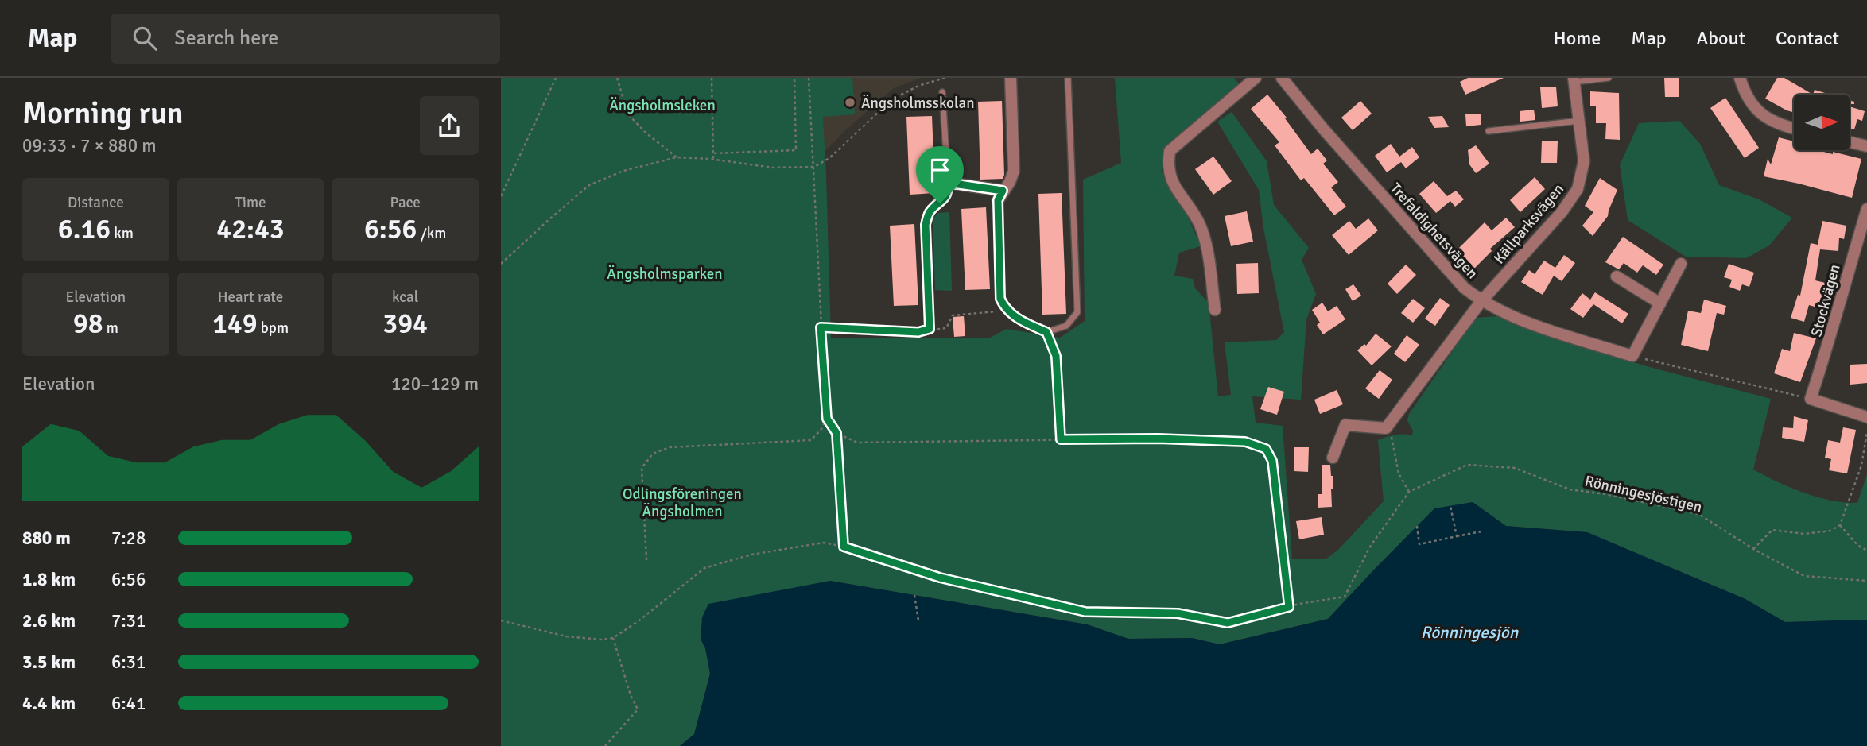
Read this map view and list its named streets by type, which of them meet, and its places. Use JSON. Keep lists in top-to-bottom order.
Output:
{
  "streets": {
    "street": ["Källparksvägen", "Trefaldighetsvägen", "Stockvägen"],
    "path": ["Rönningesjöstigen"]
  },
  "crossings": [
    ["Källparksvägen", "Trefaldighetsvägen"]
  ],
  "water": ["Rönningesjön"],
  "parks": ["Ängsholmsleken", "Ängsholmsparken", "Odlingsföreningen Ängsholmen"],
  "places": ["Ängsholmsskolan"],
  "north": "right",
  "page": {
    "header": "Map",
    "search": "Search here",
    "nav": [
      "Home",
      "Map",
      "About",
      "Contact"
    ],
    "heading": ["Morning run", "09:33 · 7 × 880 m"],
    "stats": [
      ["Distance", "6.16 km"],
      ["Time", "42:43"],
      ["Pace", "6:56 /km"],
      ["Elevation", "98 m"],
      ["Heart rate", "149 bpm"],
      ["kcal", "394"]
    ],
    "chart": ["Elevation", "120–129 m"],
    "list": [
      {
        "name": "880 m",
        "note": "7:28"
      },
      {
        "name": "1.8 km",
        "note": "6:56"
      },
      {
        "name": "2.6 km",
        "note": "7:31"
      },
      {
        "name": "3.5 km",
        "note": "6:31"
      },
      {
        "name": "4.4 km",
        "note": "6:41"
      }
    ]
  }
}
